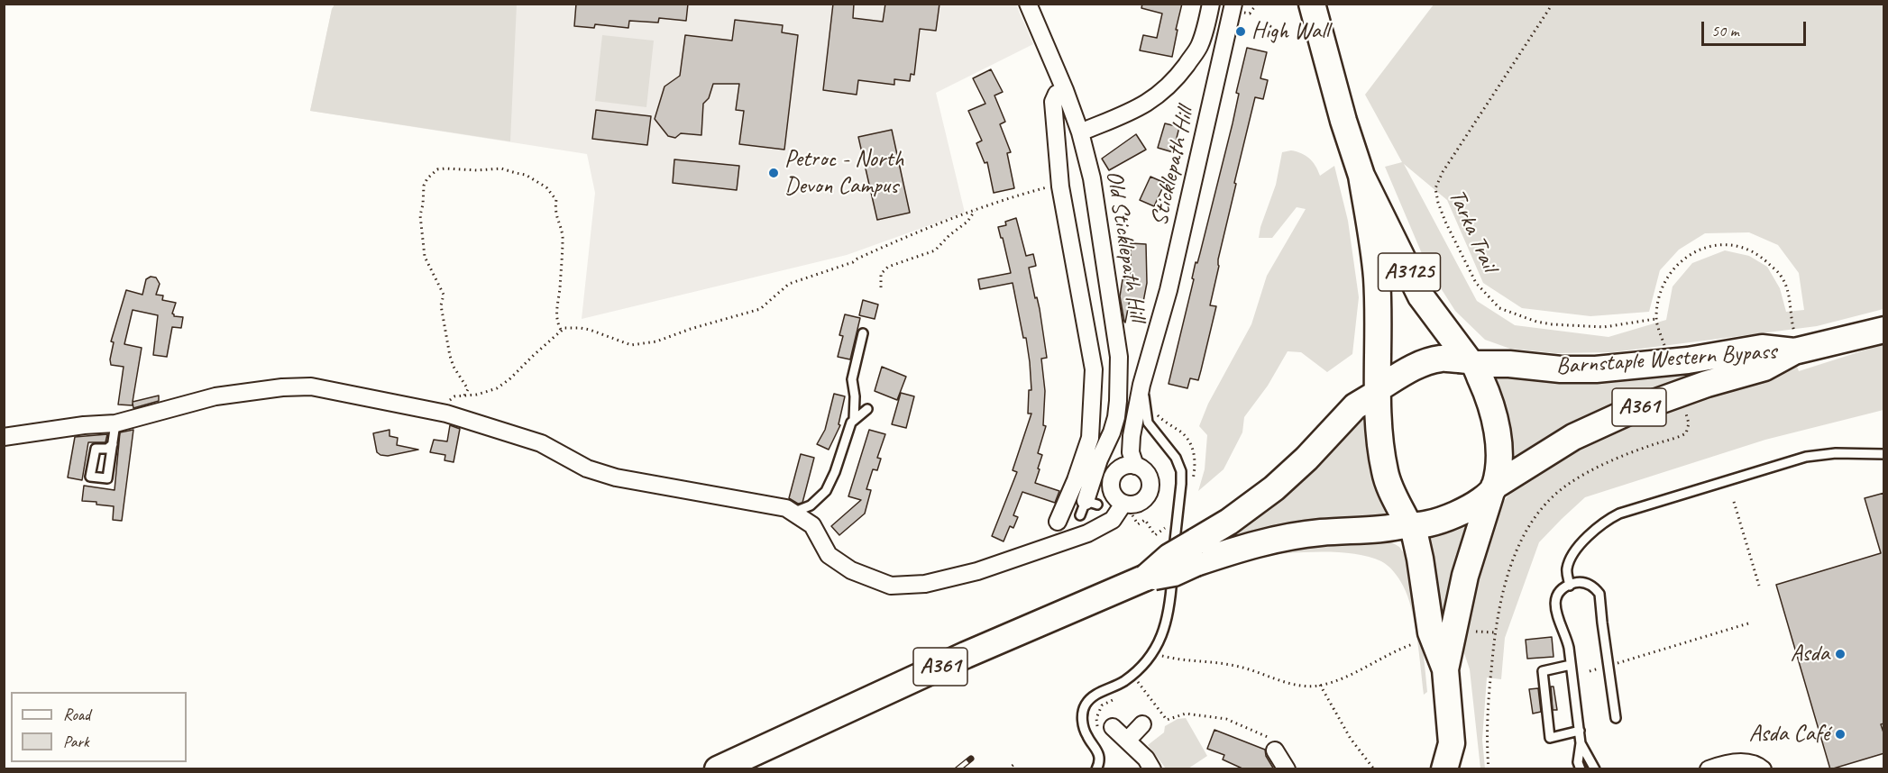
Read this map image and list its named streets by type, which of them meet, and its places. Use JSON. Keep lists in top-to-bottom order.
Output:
{
  "streets": {
    "main road": ["A3125", "Barnstaple Western Bypass", "A361"],
    "street": ["Sticklepath Hill", "Old Sticklepath Hill"],
    "path": ["Tarka Trail"]
  },
  "crossings": [
    ["A3125", "Barnstaple Western Bypass"],
    ["A3125", "A361"],
    ["Barnstaple Western Bypass", "A361"]
  ],
  "places": [
    "High Wall",
    "Petroc - North Devon Campus",
    "Asda",
    "Asda Café"
  ],
  "legend": ["Road", "Park"],
  "scale_bar": "50 m"
}
